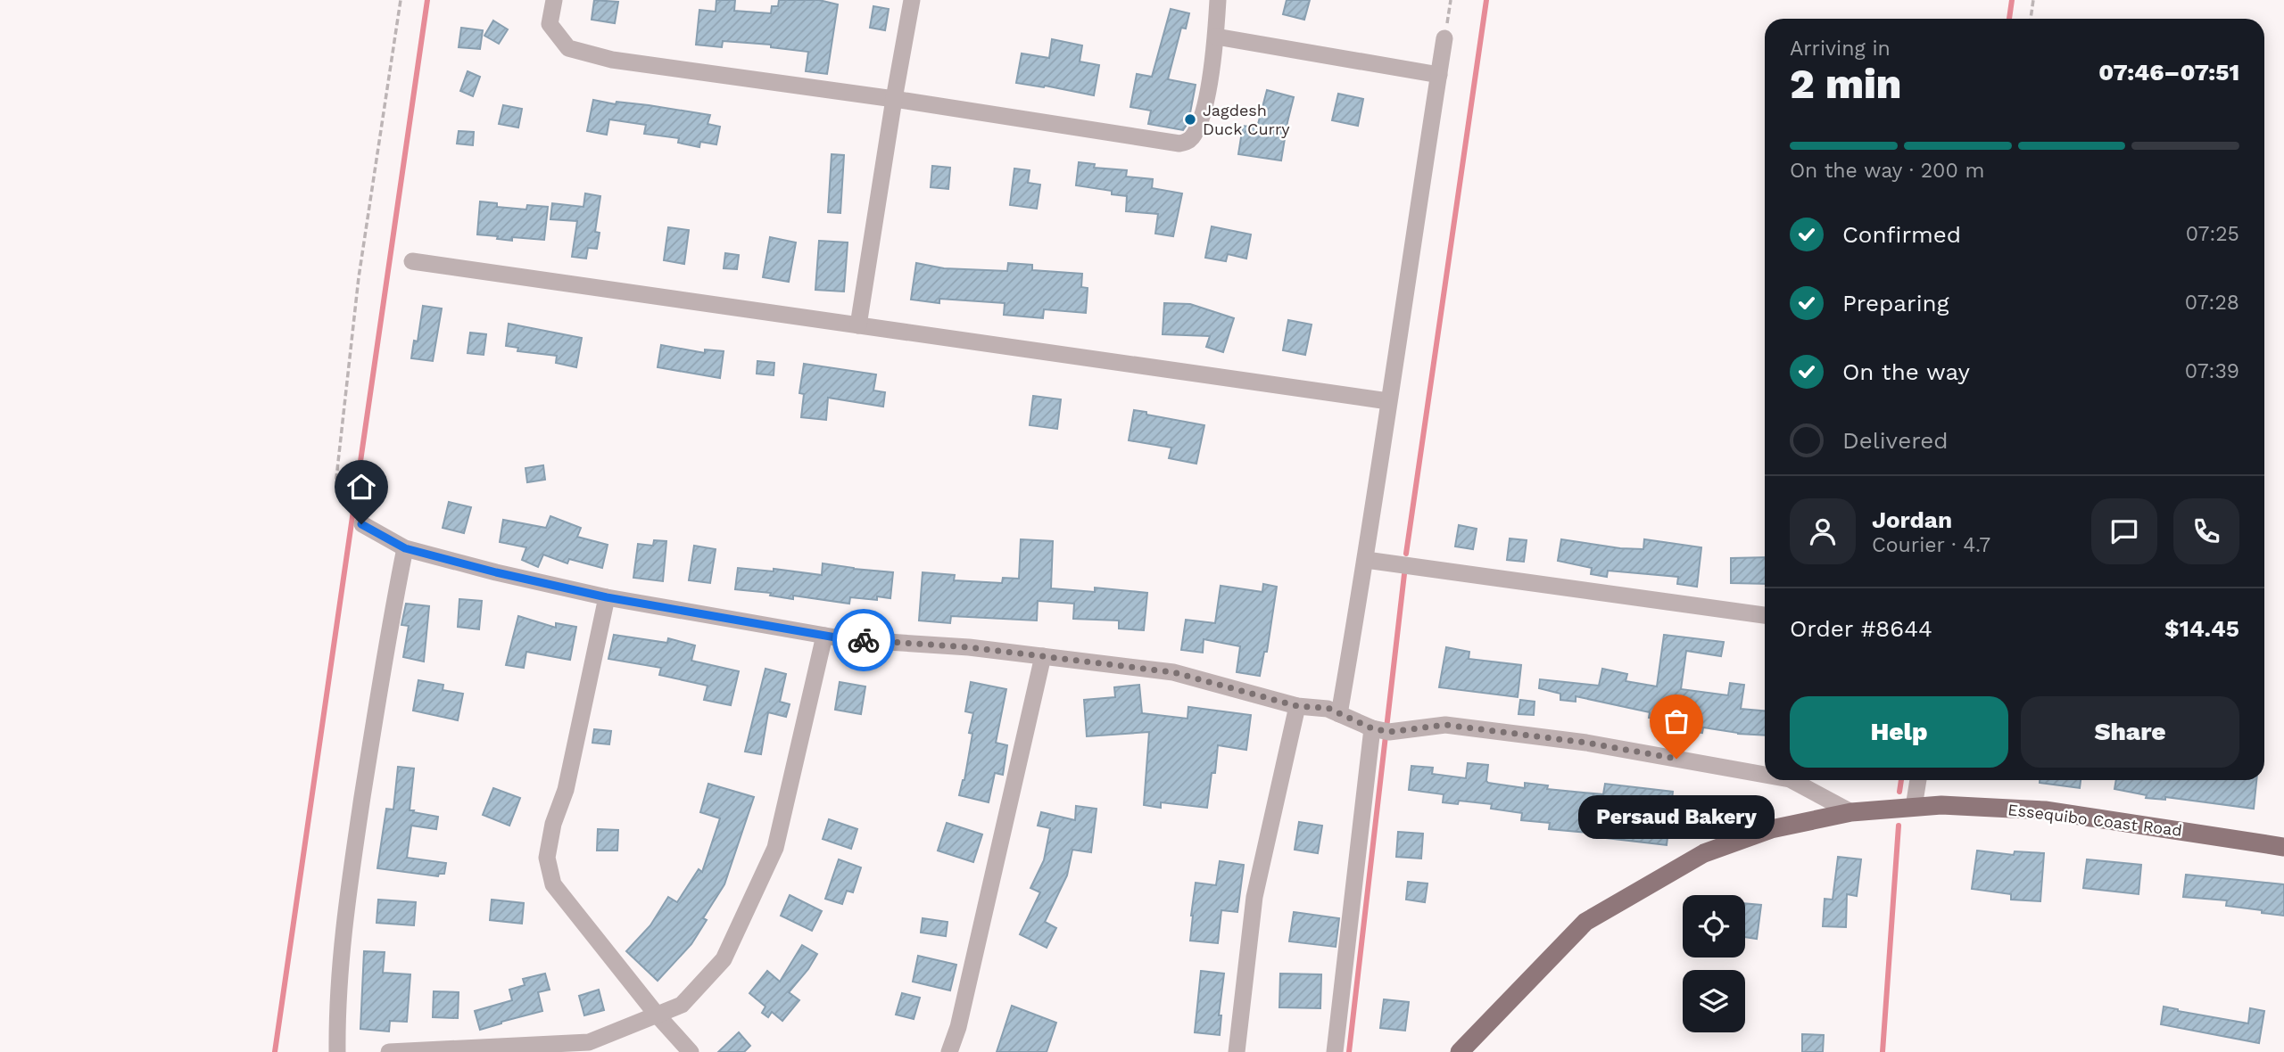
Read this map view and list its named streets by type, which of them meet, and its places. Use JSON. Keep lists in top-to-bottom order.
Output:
{
  "streets": {
    "main road": ["Essequibo Coast Road"]
  },
  "places": ["Jagdesh Duck Curry", "Persaud Bakery"],
  "page": {
    "heading": ["2 min", "Arriving in", "07:46–07:51"],
    "panel": [
      "Jordan",
      "Courier · 4.7",
      "Order #8644",
      "$14.45"
    ],
    "bar": "On the way · 200 m",
    "list": [
      ["Confirmed", "07:25"],
      ["Preparing", "07:28"],
      ["On the way", "07:39"],
      "Delivered"
    ],
    "buttons": ["Help", "Share"],
    "bubble": "Persaud Bakery"
  }
}
